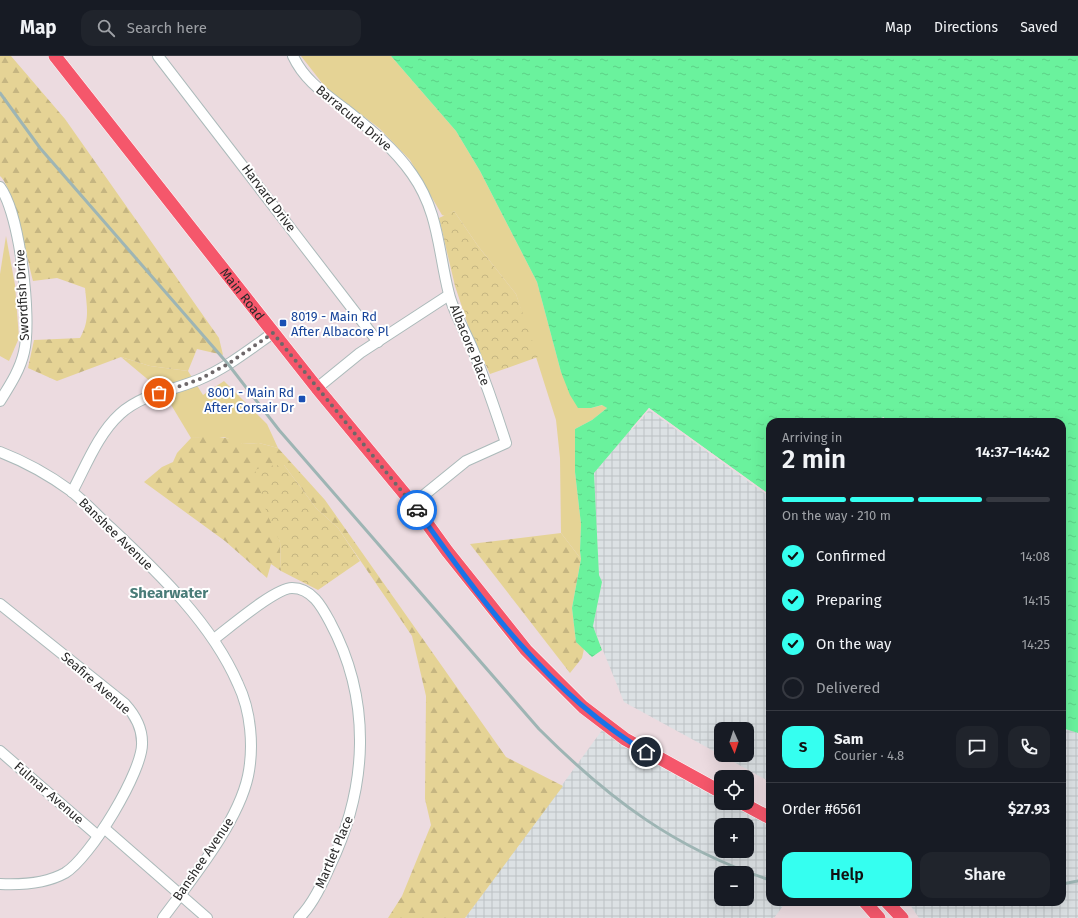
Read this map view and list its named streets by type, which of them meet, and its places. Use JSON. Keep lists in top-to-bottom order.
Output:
{
  "streets": {
    "main road": ["Main Road"],
    "street": [
      "Barracuda Drive",
      "Harvard Drive",
      "Swordfish Drive",
      "Albacore Place",
      "Banshee Avenue",
      "Seafire Avenue",
      "Fulmar Avenue",
      "Martlet Place"
    ]
  },
  "crossings": [
    ["Barracuda Drive", "Albacore Place"],
    ["Harvard Drive", "Albacore Place"],
    ["Main Road", "Albacore Place"],
    ["Banshee Avenue", "Martlet Place"],
    ["Seafire Avenue", "Fulmar Avenue"]
  ],
  "districts": ["Shearwater"],
  "places": {
    "transit": ["8019 - Main Rd After Albacore Pl", "8001 - Main Rd After Corsair Dr"]
  },
  "north": "bottom",
  "page": {
    "header": "Map",
    "search": "Search here",
    "nav": ["Map", "Directions", "Saved"],
    "heading": ["2 min", "Arriving in", "14:37–14:42"],
    "panel": [
      "Sam",
      "Courier · 4.8",
      "Order #6561",
      "$27.93"
    ],
    "bar": "On the way · 210 m",
    "list": [
      ["Confirmed", "14:08"],
      ["Preparing", "14:15"],
      ["On the way", "14:25"],
      "Delivered"
    ],
    "map_buttons": ["+", "−"],
    "round": "S",
    "buttons": ["Help", "Share"]
  }
}
